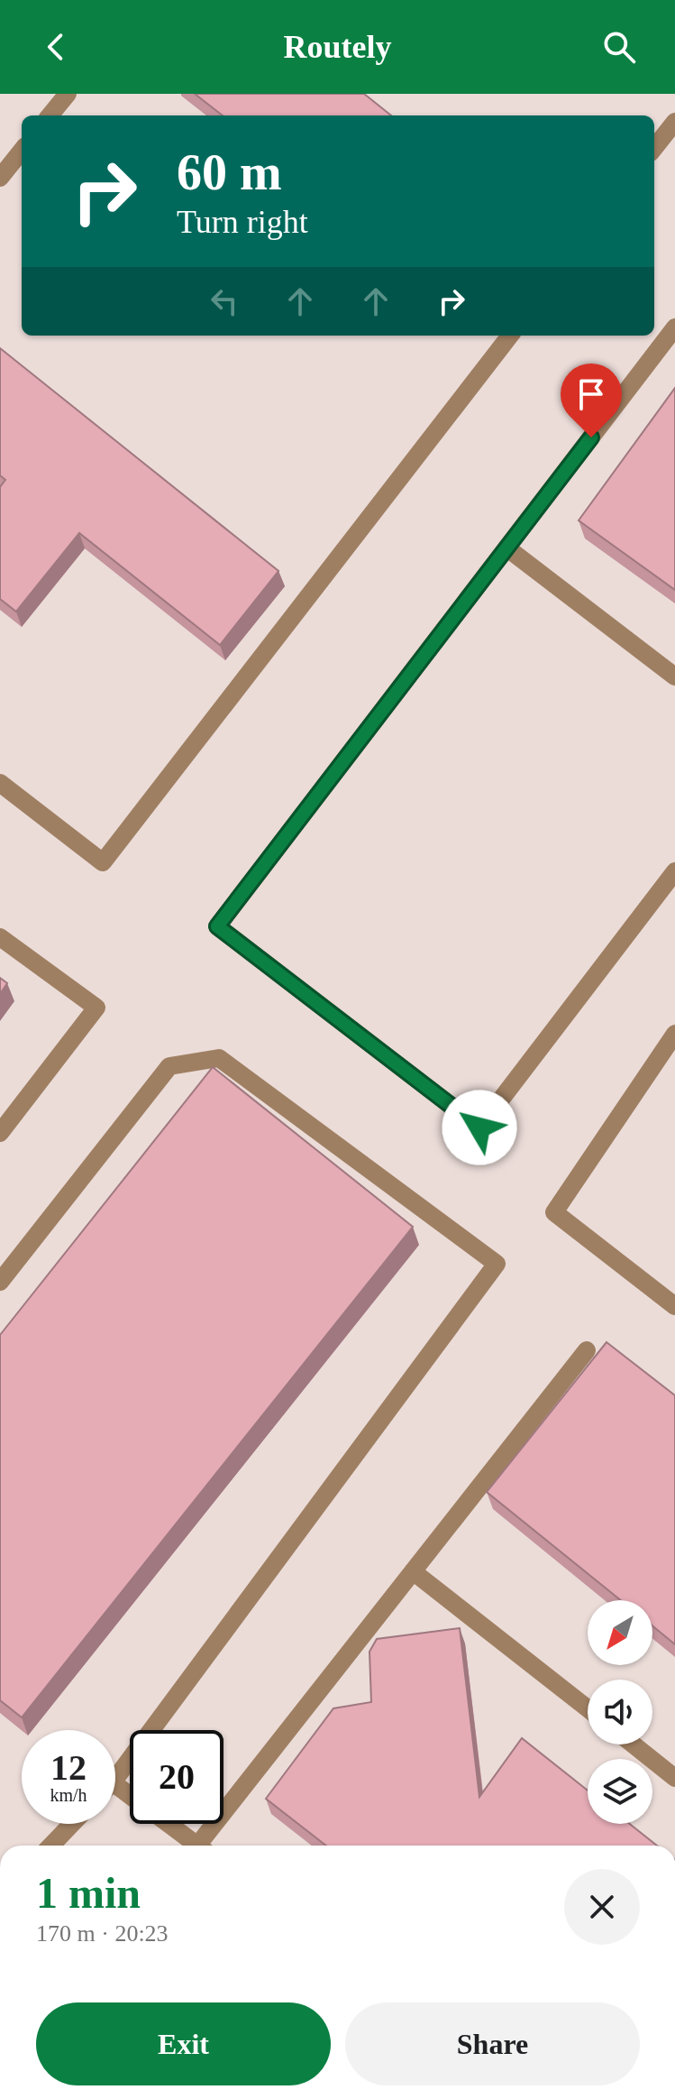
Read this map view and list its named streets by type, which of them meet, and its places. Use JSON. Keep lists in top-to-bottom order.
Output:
{
  "north": "bottom left",
  "page": {
    "header": "Routely",
    "turn": ["60 m", "Turn right"],
    "speed": "12 km/h",
    "limit": "20",
    "heading": ["1 min", "170 m · 20:23"],
    "buttons": ["Exit", "Share"]
  }
}
